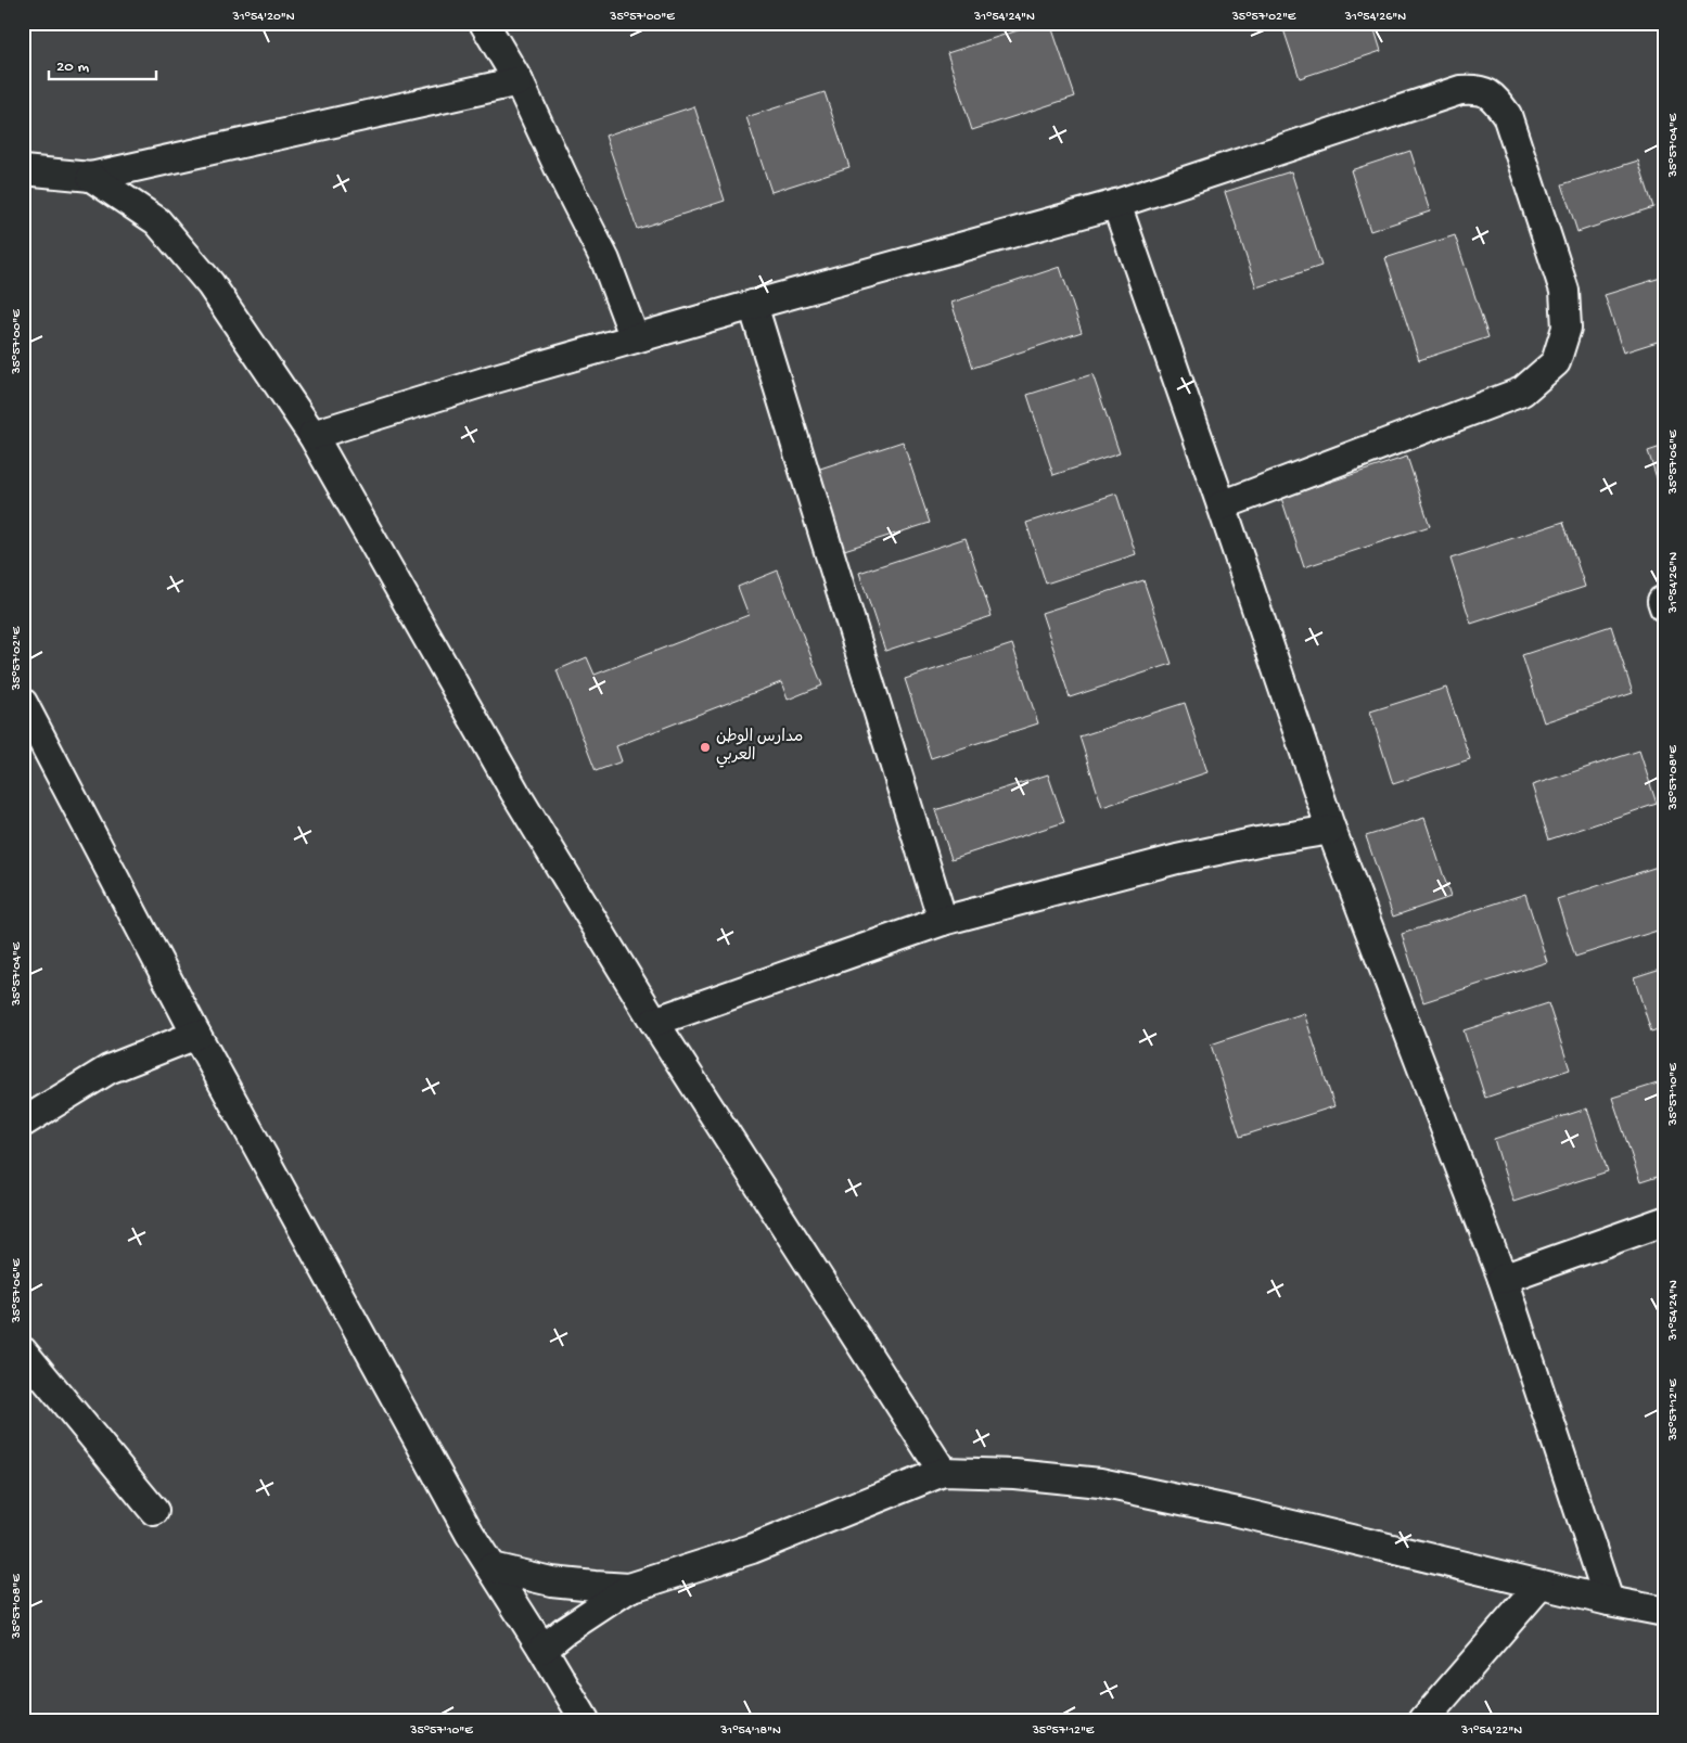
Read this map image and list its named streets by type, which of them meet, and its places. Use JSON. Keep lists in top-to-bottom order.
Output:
{
  "places": ["مدارس الوطن العربي"],
  "scale_bar": "20 m",
  "coordinates": [
    "31°54'20\"N",
    "35°57'00\"E",
    "31°54'24\"N",
    "35°57'02\"E",
    "31°54'26\"N",
    "35°57'04\"E",
    "35°57'06\"E",
    "35°57'08\"E",
    "35°57'10\"E",
    "35°57'12\"E",
    "31°54'18\"N",
    "31°54'22\"N"
  ]
}
